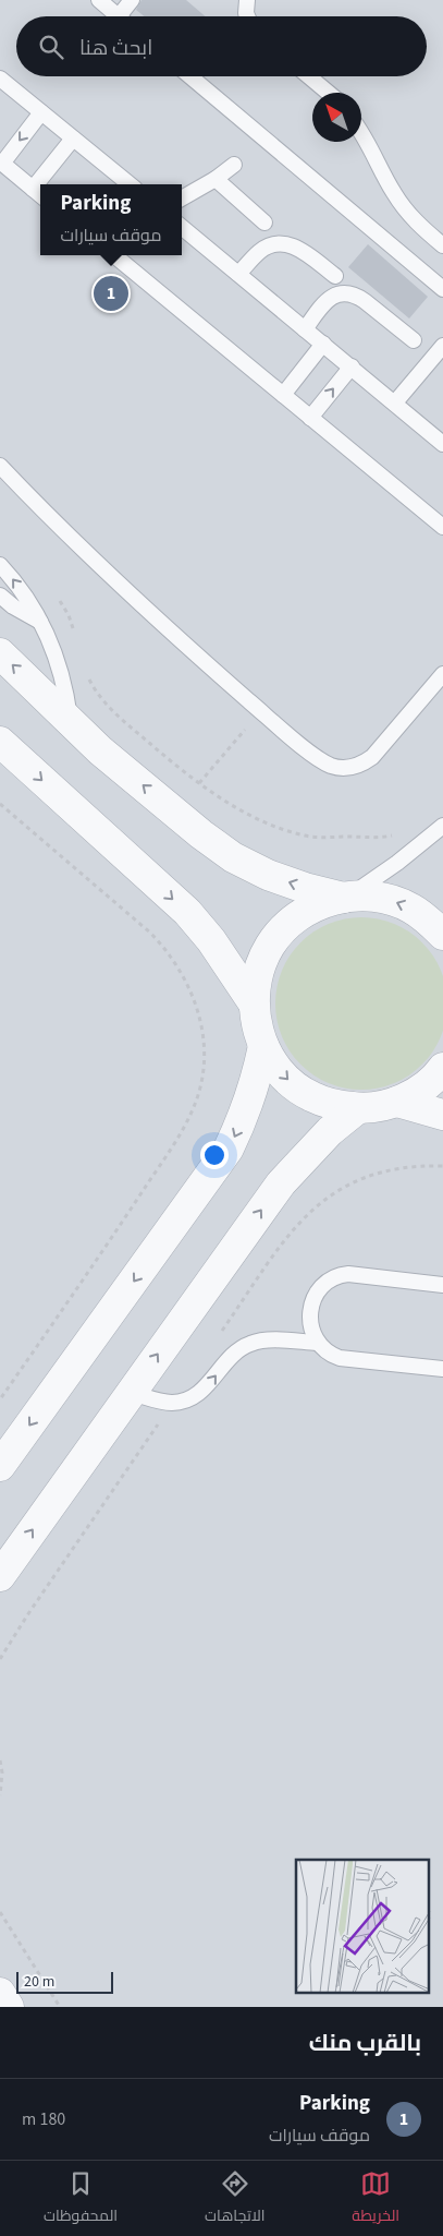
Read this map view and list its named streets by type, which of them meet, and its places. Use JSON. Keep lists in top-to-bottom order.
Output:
{
  "scale_bar": "20 m",
  "north": "top left",
  "page": {
    "search": "ابحث هنا",
    "popup": ["Parking", "موقف سيارات"],
    "pins": "1",
    "scale": "20 m",
    "heading": "بالقرب منك",
    "list": [
      {
        "mark": "1",
        "name": "Parking",
        "note": "موقف سيارات",
        "value": "180 m"
      }
    ],
    "nav": ["الخريطة", "الاتجاهات", "المحفوظات"]
  }
}
